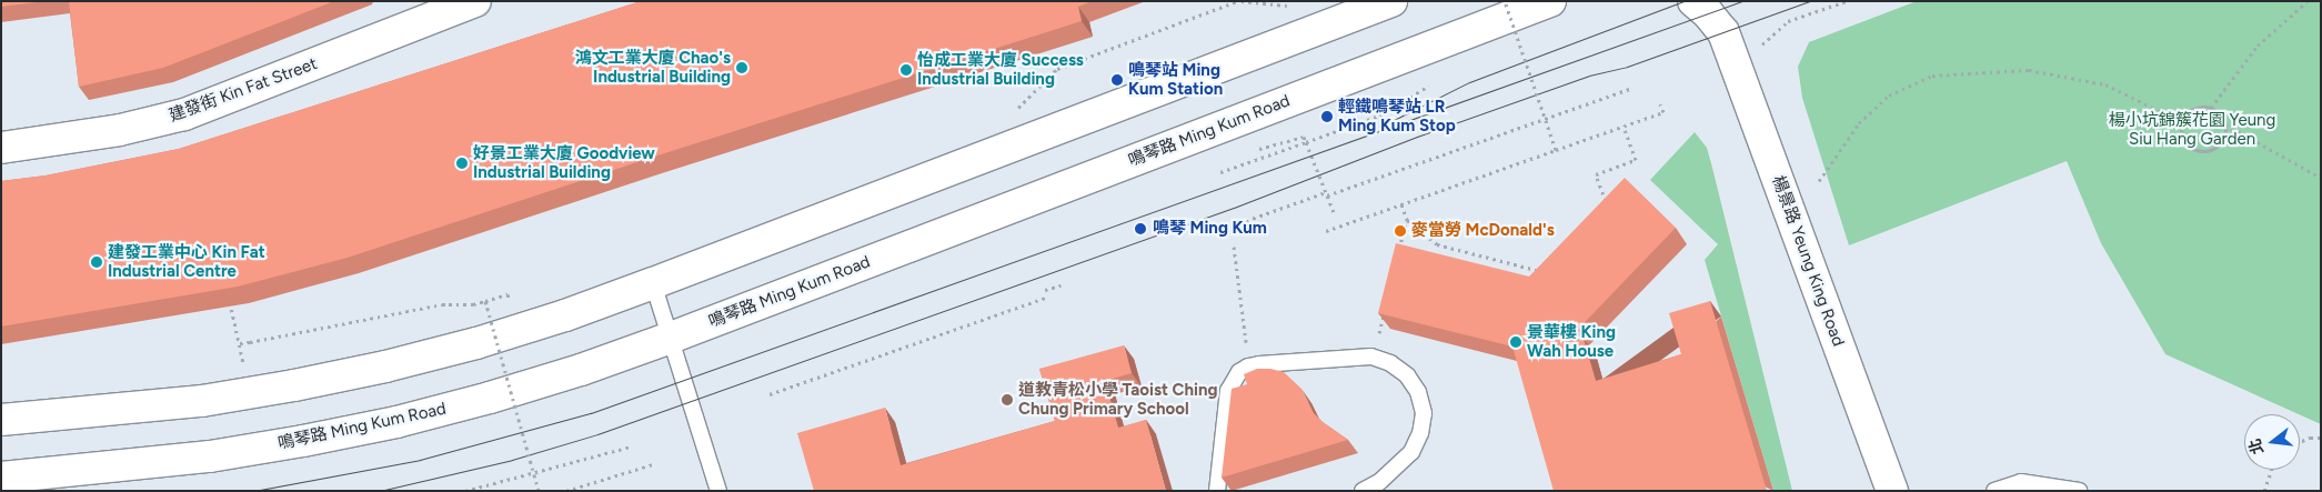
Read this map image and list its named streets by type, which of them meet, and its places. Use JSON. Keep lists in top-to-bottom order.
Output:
{
  "streets": {
    "main road": ["建發街 Kin Fat Street", "鳴琴路 Ming Kum Road", "楊景路 Yeung King Road"]
  },
  "parks": ["楊小坑錦簇花園 Yeung Siu Hang Garden"],
  "places": [
    "鴻文工業大廈 Chao's Industrial Building",
    "怡成工業大廈 Success Industrial Building",
    "鳴琴站 Ming Kum Station",
    "輕鐵鳴琴站 LR Ming Kum Stop",
    "好景工業大廈 Goodview Industrial Building",
    "鳴琴 Ming Kum",
    "麥當勞 McDonald's",
    "建發工業中心 Kin Fat Industrial Centre",
    "景華樓 King Wah House",
    "道教青松小學 Taoist Ching Chung Primary School"
  ],
  "north": "left"
}
